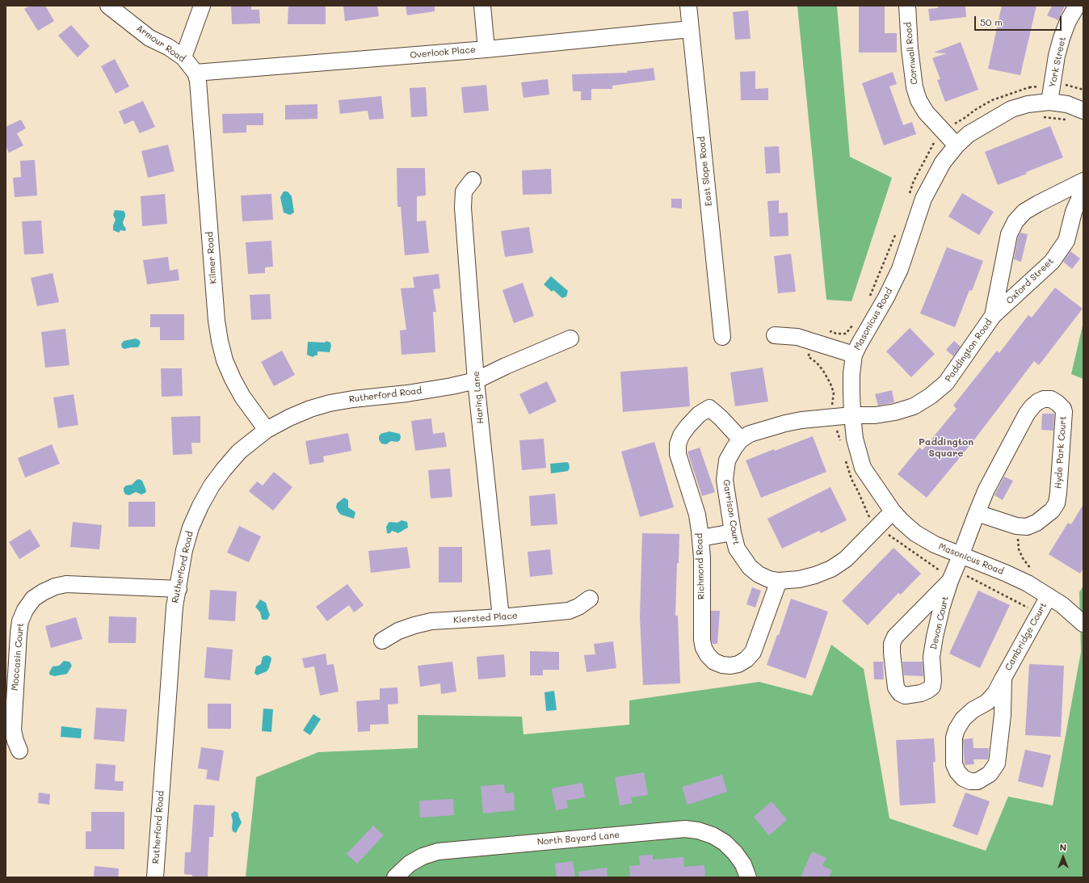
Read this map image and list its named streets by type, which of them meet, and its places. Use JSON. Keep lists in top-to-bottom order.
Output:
{
  "streets": {
    "street": [
      "Armour Road",
      "Overlook Place",
      "Cornwall Road",
      "York Street",
      "East Slope Road",
      "Kilmer Road",
      "Oxford Street",
      "Masonicus Road",
      "Paddington Road",
      "Rutherford Road",
      "Haring Lane",
      "Hyde Park Court",
      "Garrison Court",
      "Richmond Road",
      "Kiersted Place",
      "Devon Court",
      "Cambridge Court",
      "Moccasin Court",
      "North Bayard Lane"
    ]
  },
  "crossings": [
    ["Armour Road", "Overlook Place"],
    ["Armour Road", "Kilmer Road"],
    ["Overlook Place", "East Slope Road"],
    ["Overlook Place", "Kilmer Road"],
    ["Cornwall Road", "Masonicus Road"],
    ["York Street", "Masonicus Road"],
    ["Kilmer Road", "Rutherford Road"],
    ["Oxford Street", "Paddington Road"],
    ["Masonicus Road", "Paddington Road"],
    ["Masonicus Road", "Hyde Park Court"],
    ["Masonicus Road", "Garrison Court"],
    ["Masonicus Road", "Devon Court"],
    ["Masonicus Road", "Cambridge Court"],
    ["Paddington Road", "Garrison Court"],
    ["Rutherford Road", "Haring Lane"],
    ["Rutherford Road", "Moccasin Court"],
    ["Haring Lane", "Kiersted Place"],
    ["Hyde Park Court", "Devon Court"],
    ["Garrison Court", "Richmond Road"]
  ],
  "districts": ["Paddington Square"],
  "scale_bar": "50 m",
  "north": "top"
}
